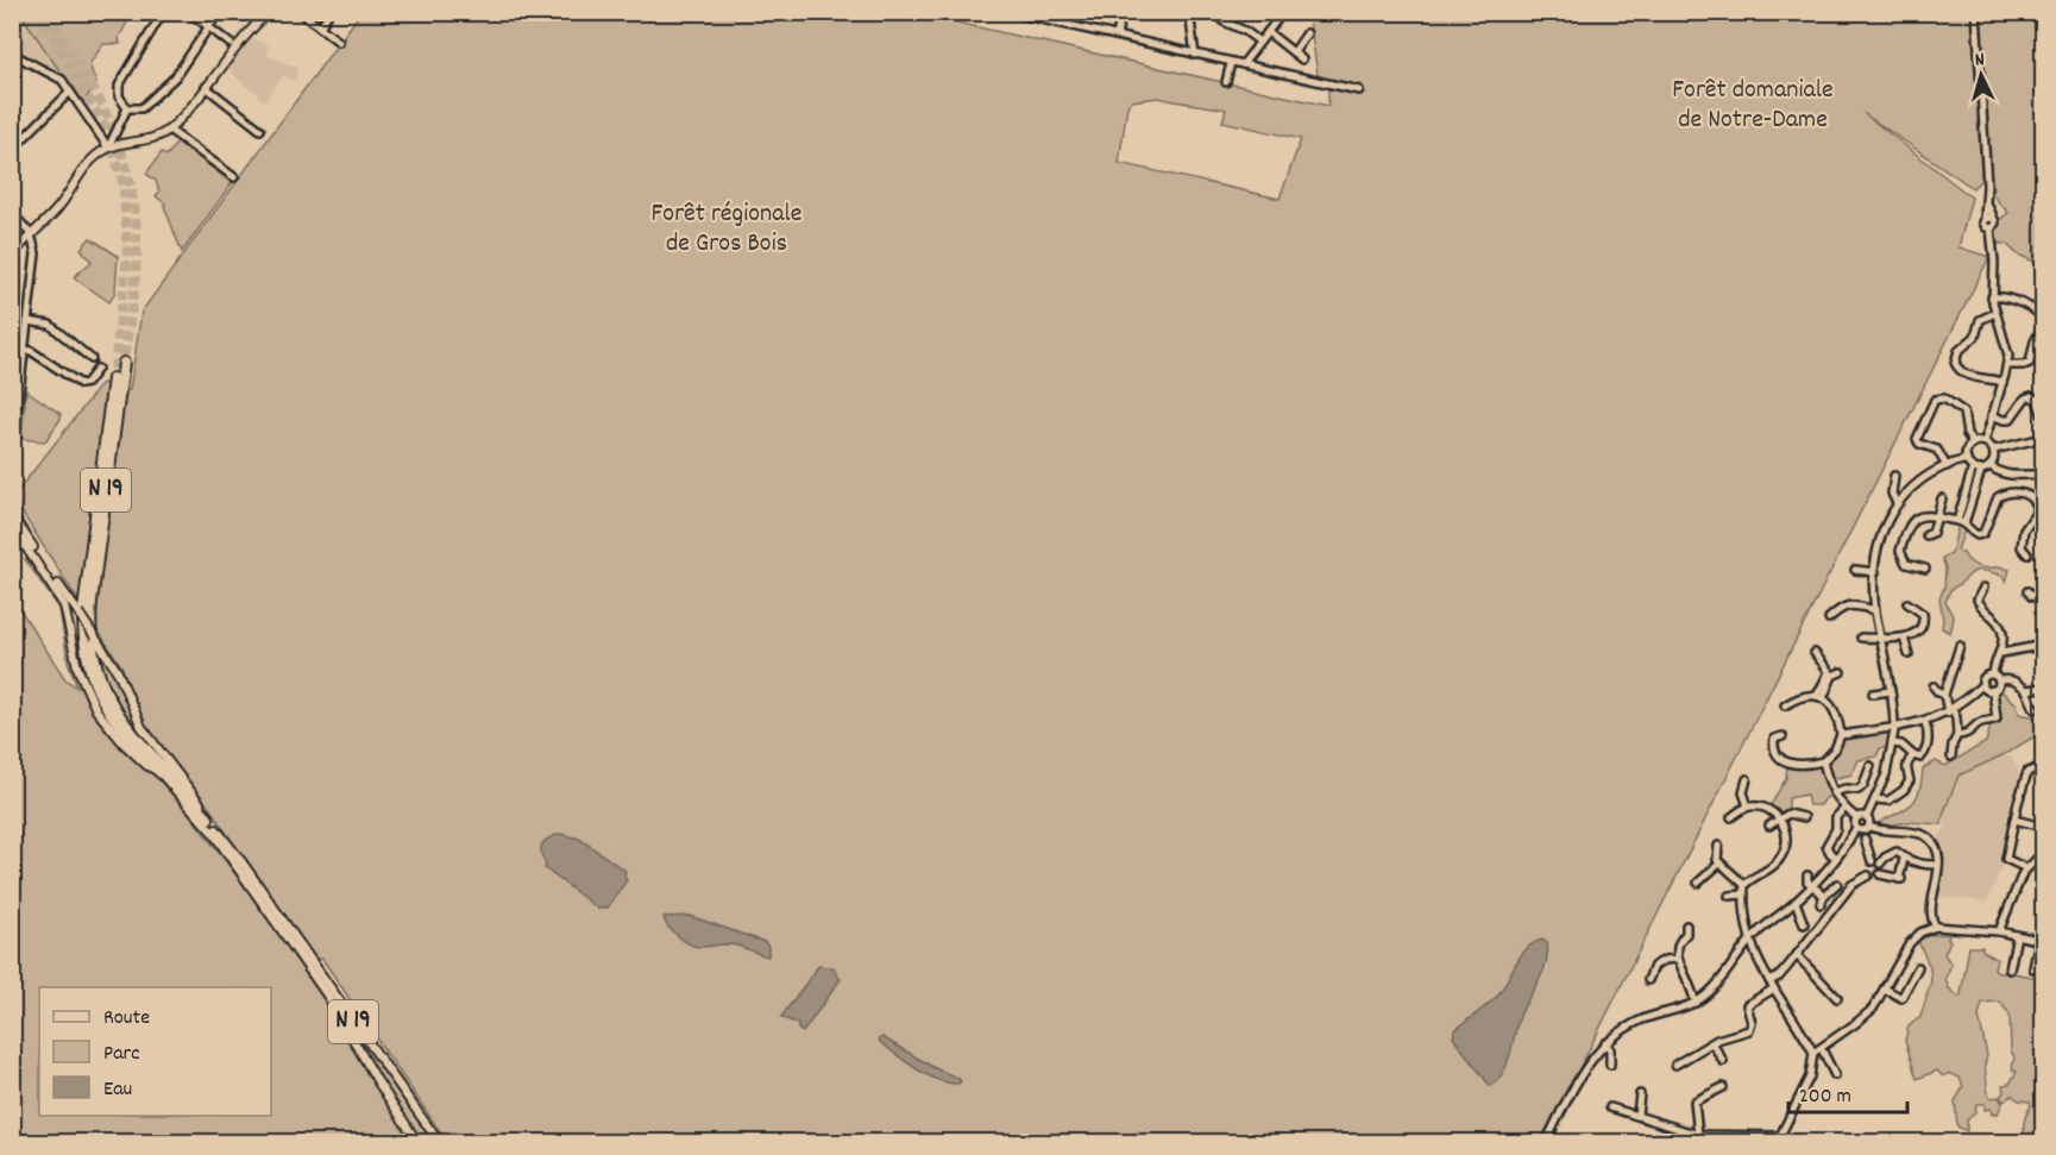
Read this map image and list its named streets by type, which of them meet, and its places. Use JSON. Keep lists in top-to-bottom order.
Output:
{
  "streets": {
    "highway": ["N 19"]
  },
  "parks": ["Forêt domaniale de Notre-Dame", "Forêt régionale de Gros Bois"],
  "legend": ["Route", "Parc", "Eau"],
  "scale_bar": "200 m",
  "north": "top"
}
